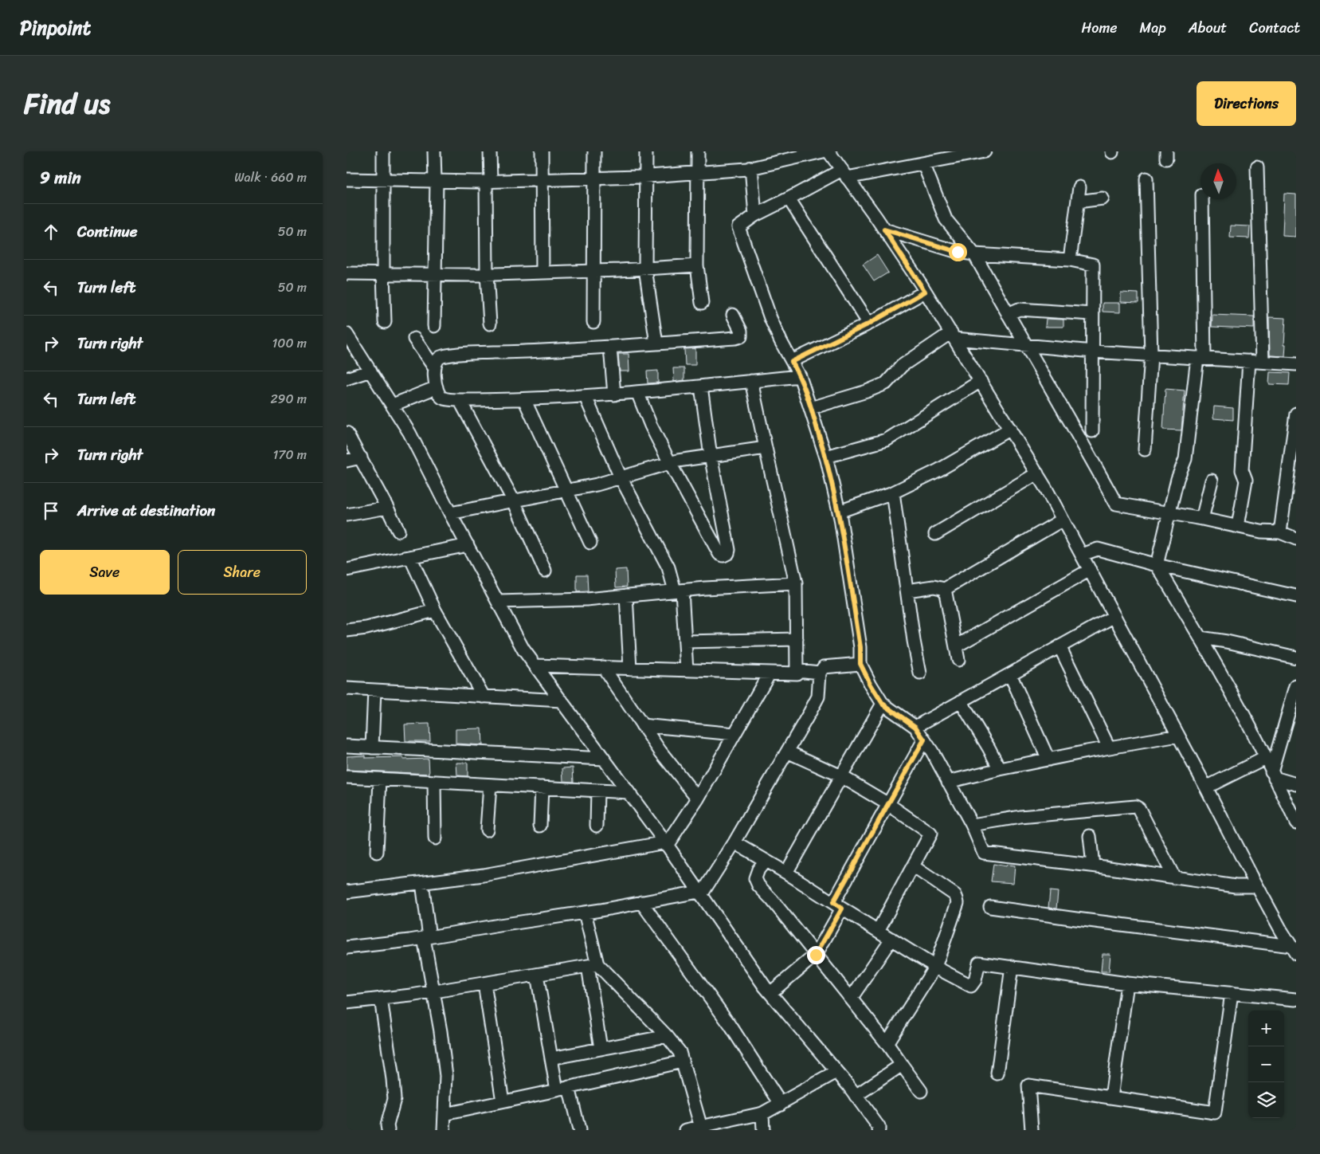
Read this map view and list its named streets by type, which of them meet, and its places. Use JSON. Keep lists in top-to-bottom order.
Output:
{
  "north": "top",
  "page": {
    "header": "Pinpoint",
    "nav": [
      "Home",
      "Map",
      "About",
      "Contact"
    ],
    "title": "Find us",
    "buttons": [
      "Directions",
      ["Save", "Share"]
    ],
    "heading": ["9 min", "Walk · 660 m"],
    "list": [
      ["Continue", "50 m"],
      ["Turn left", "50 m"],
      ["Turn right", "100 m"],
      ["Turn left", "290 m"],
      ["Turn right", "170 m"],
      "Arrive at destination"
    ],
    "map_buttons": ["+", "−"]
  }
}
